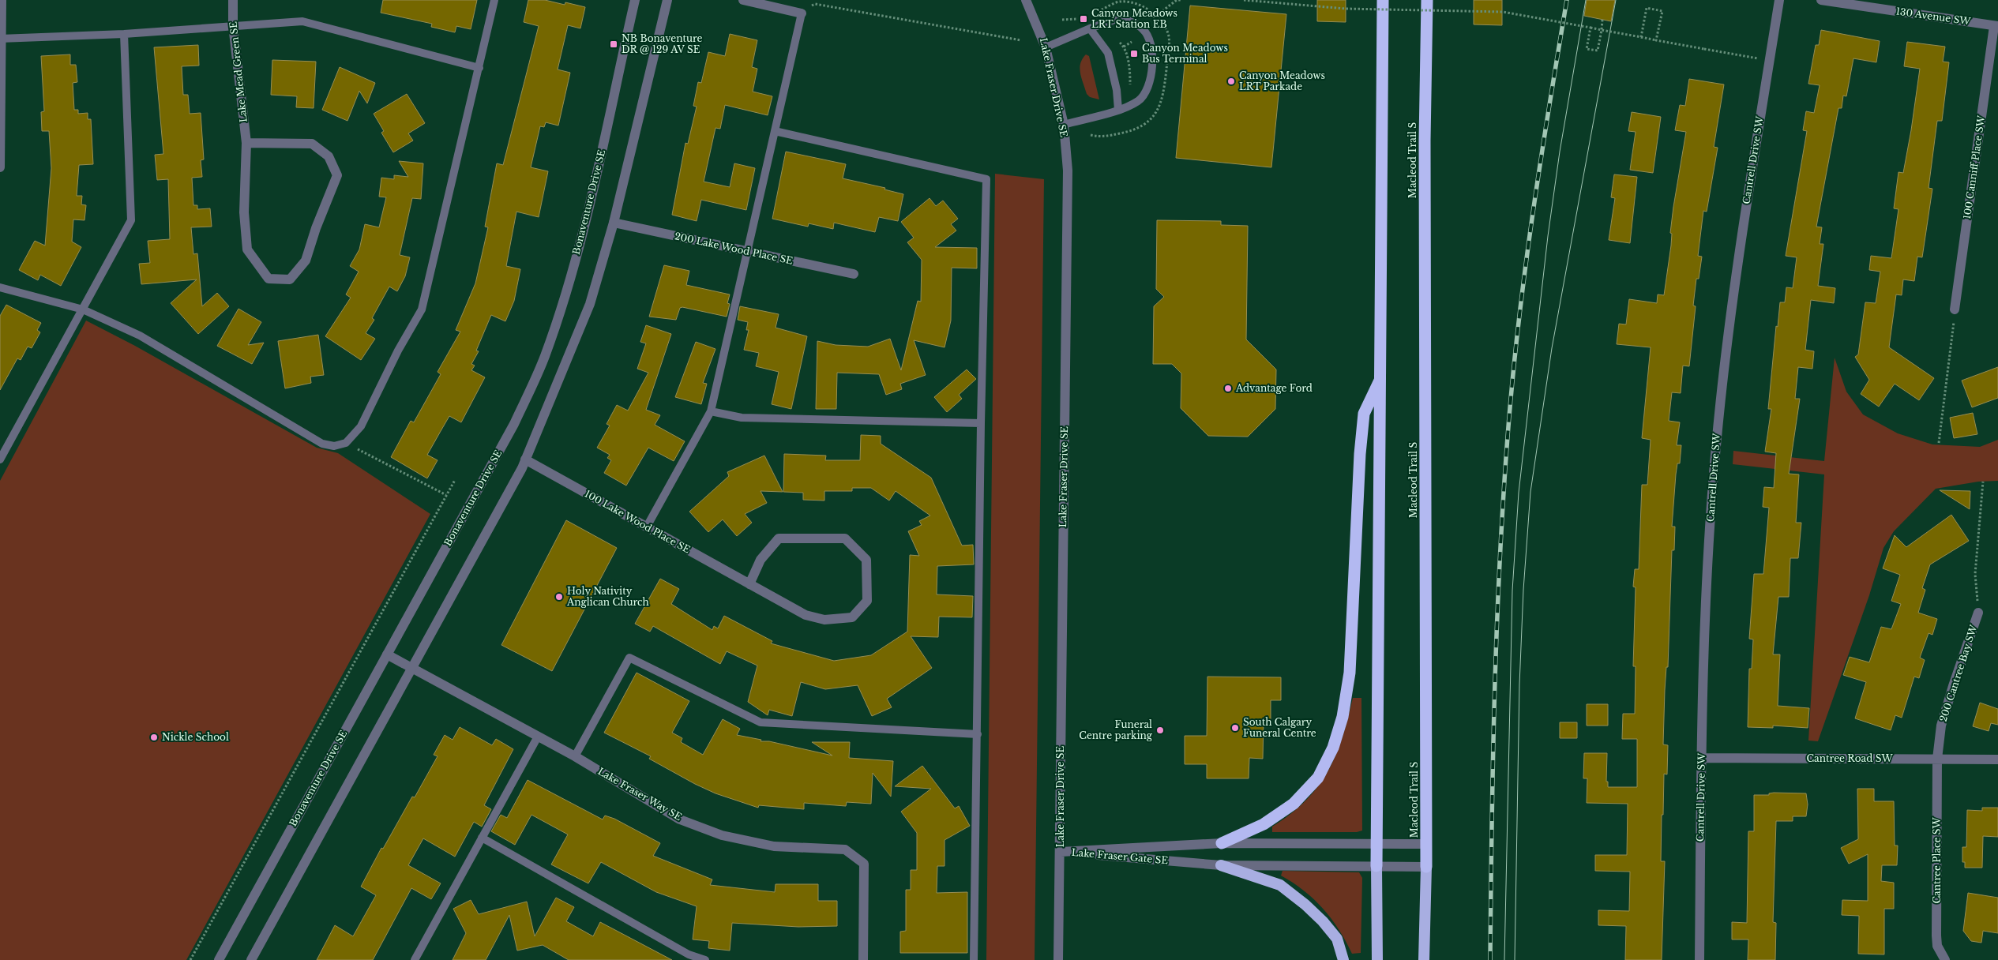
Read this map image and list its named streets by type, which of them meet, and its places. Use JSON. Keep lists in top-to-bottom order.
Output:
{
  "streets": {
    "highway": ["Macleod Trail S"],
    "street": [
      "130 Avenue SW",
      "Lake Mead Green SE",
      "Lake Fraser Drive SE",
      "Cantrell Drive SW",
      "100 Canniff Place SW",
      "Bonaventure Drive SE",
      "200 Lake Wood Place SE",
      "100 Lake Wood Place SE",
      "200 Cantree Bay SW",
      "Cantree Road SW",
      "Lake Fraser Way SE",
      "Lake Fraser Gate SE",
      "Cantree Place SW"
    ]
  },
  "crossings": [
    ["130 Avenue SW", "100 Canniff Place SW"],
    ["Lake Fraser Drive SE", "Lake Fraser Gate SE"],
    ["Macleod Trail S", "Lake Fraser Gate SE"],
    ["Cantrell Drive SW", "Cantree Road SW"],
    ["Bonaventure Drive SE", "Lake Fraser Way SE"],
    ["200 Cantree Bay SW", "Cantree Road SW"],
    ["200 Cantree Bay SW", "Cantree Place SW"],
    ["Cantree Road SW", "Cantree Place SW"]
  ],
  "places": {
    "transit": ["Canyon Meadows LRT Station EB", "NB Bonaventure DR @ 129 AV SE", "Canyon Meadows Bus Terminal"],
    "other": [
      "Canyon Meadows LRT Parkade",
      "Advantage Ford",
      "Holy Nativity Anglican Church",
      "South Calgary Funeral Centre",
      "Funeral Centre parking",
      "Nickle School"
    ]
  }
}
